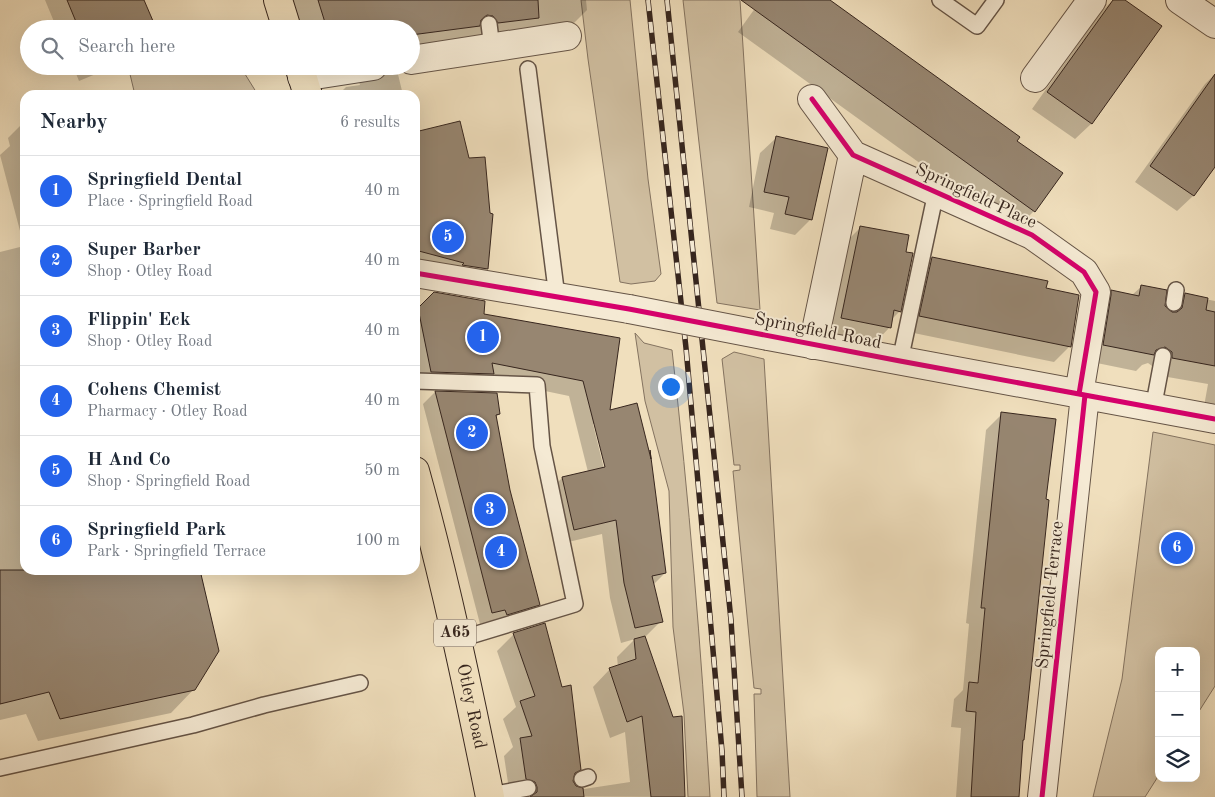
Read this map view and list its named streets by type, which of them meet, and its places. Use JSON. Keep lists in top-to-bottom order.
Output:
{
  "streets": {
    "main road": ["A65", "Otley Road"],
    "street": ["Springfield Place", "Springfield Road", "Springfield Terrace"]
  },
  "crossings": [
    ["Springfield Place", "Springfield Road"],
    ["Springfield Place", "Springfield Terrace"],
    ["Springfield Road", "Springfield Terrace"]
  ],
  "page": {
    "search": "Search here",
    "heading": ["Nearby", "6 results"],
    "list": [
      {
        "mark": "1",
        "name": "Springfield Dental",
        "note": "Place · Springfield Road",
        "value": "40 m"
      },
      {
        "mark": "2",
        "name": "Super Barber",
        "note": "Shop · Otley Road",
        "value": "40 m"
      },
      {
        "mark": "3",
        "name": "Flippin' Eck",
        "note": "Shop · Otley Road",
        "value": "40 m"
      },
      {
        "mark": "4",
        "name": "Cohens Chemist",
        "note": "Pharmacy · Otley Road",
        "value": "40 m"
      },
      {
        "mark": "5",
        "name": "H And Co",
        "note": "Shop · Springfield Road",
        "value": "50 m"
      },
      {
        "mark": "6",
        "name": "Springfield Park",
        "note": "Park · Springfield Terrace",
        "value": "100 m"
      }
    ],
    "pins": [
      "5",
      "1",
      "2",
      "3",
      "6",
      "4"
    ],
    "map_buttons": ["+", "−"]
  }
}
